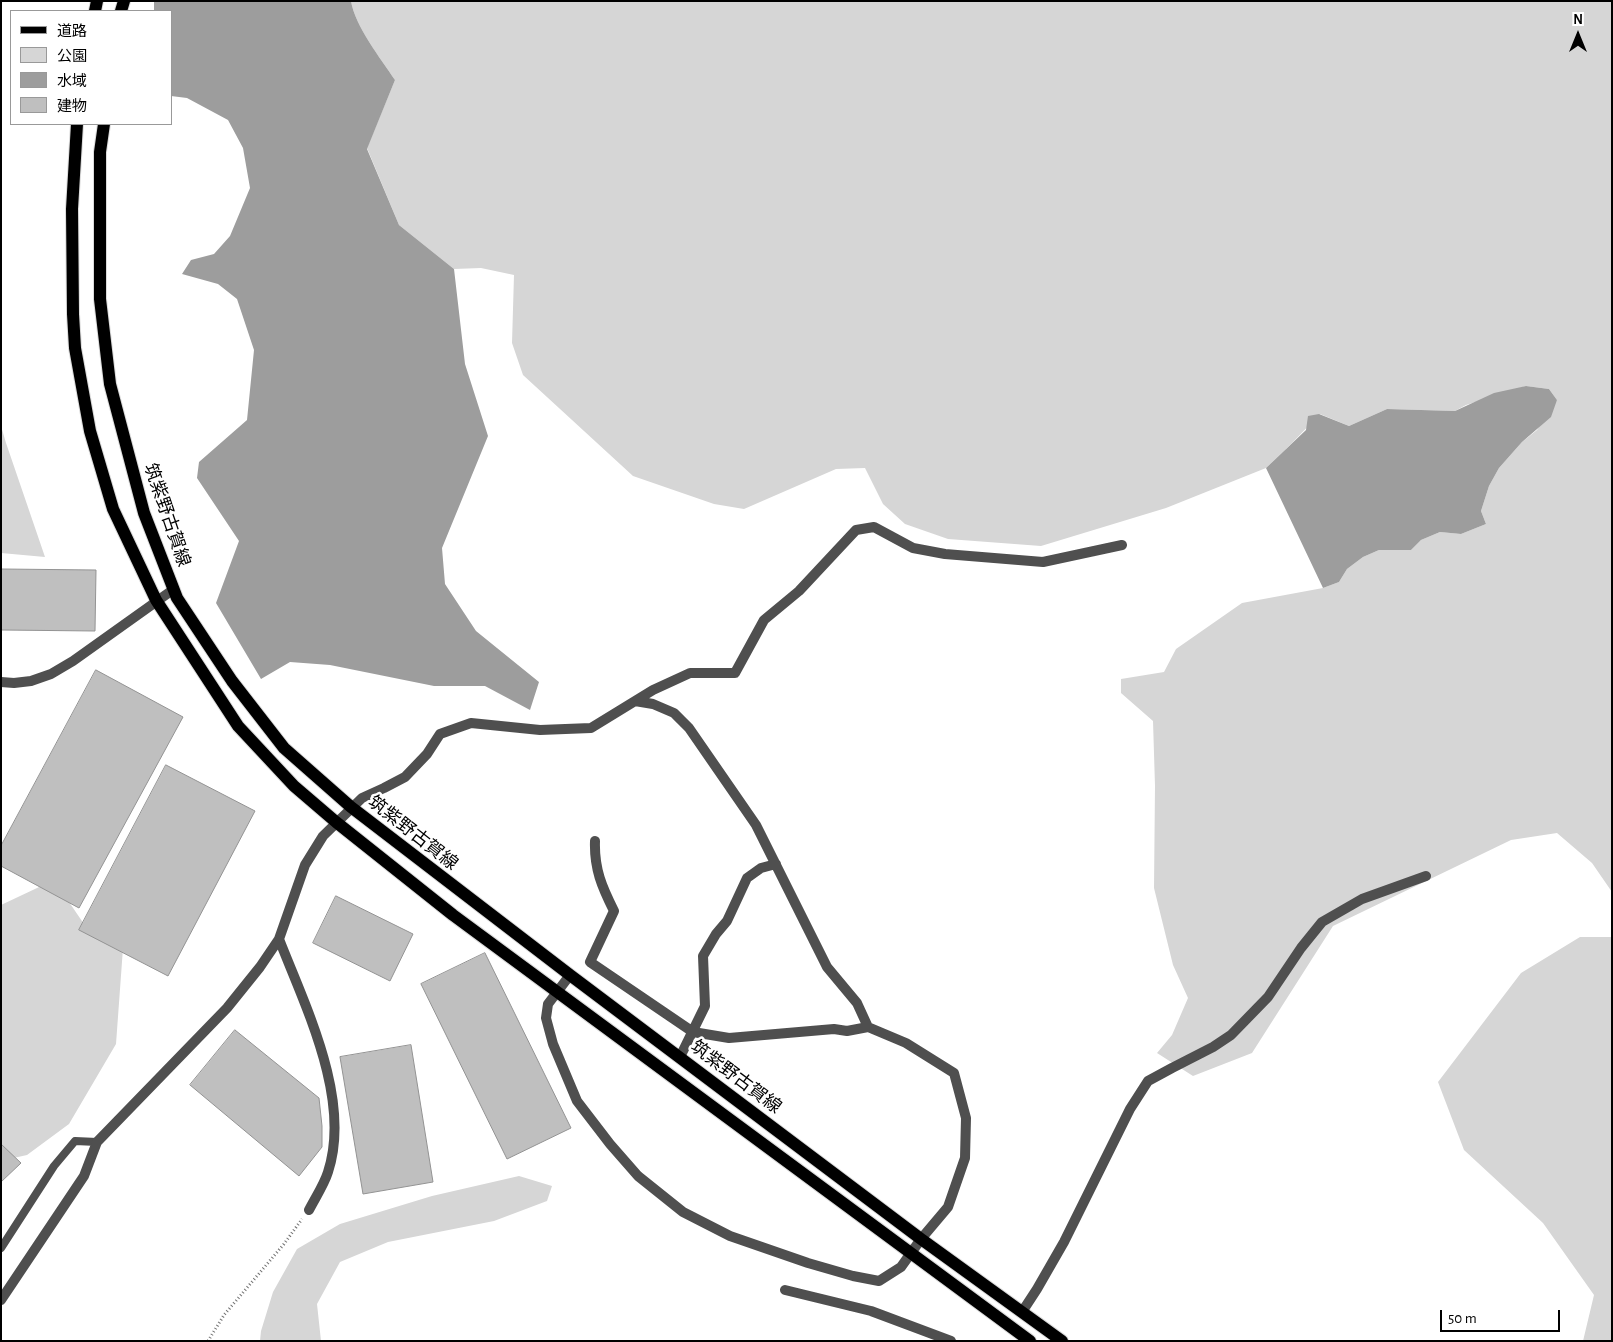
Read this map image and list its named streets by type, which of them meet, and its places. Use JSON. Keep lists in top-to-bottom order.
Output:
{
  "streets": {
    "main road": ["筑紫野古賀線"]
  },
  "legend": [
    "道路",
    "公園",
    "水域",
    "建物"
  ],
  "scale_bar": "50 m",
  "north": "top"
}
